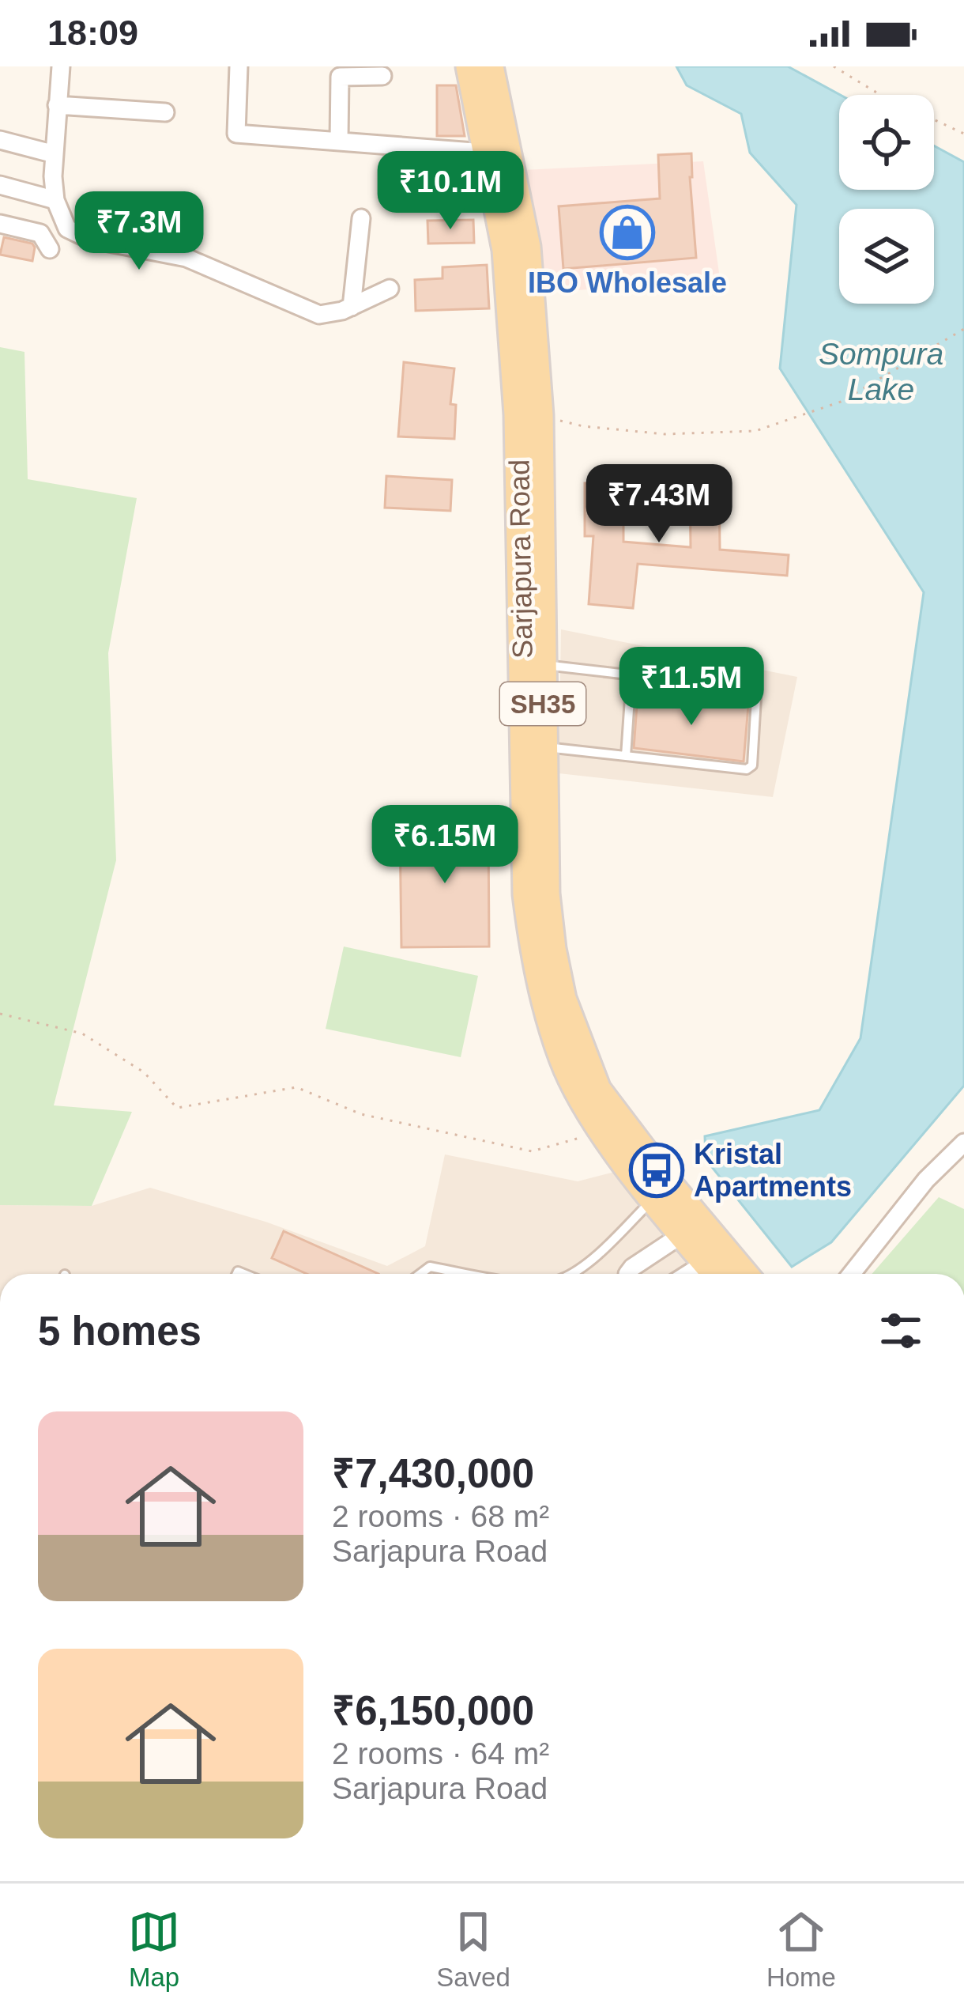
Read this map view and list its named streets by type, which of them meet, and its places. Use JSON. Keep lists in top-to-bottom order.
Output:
{
  "streets": {
    "main road": ["Sarjapura Road", "SH35"]
  },
  "water": ["Sompura Lake"],
  "places": {
    "shop": ["IBO Wholesale"],
    "bus stop": ["Kristal Apartments"]
  },
  "page": {
    "status": "18:09",
    "price": [
      "₹10.1M",
      "₹7.3M",
      "₹7.43M",
      "₹11.5M",
      "₹6.15M"
    ],
    "heading": "5 homes",
    "list": [
      {
        "name": "₹7,430,000",
        "note": "2 rooms · 68 m² · Sarjapura Road"
      },
      {
        "name": "₹6,150,000",
        "note": "2 rooms · 64 m² · Sarjapura Road"
      }
    ],
    "tabs": ["Map", "Saved", "Home"]
  }
}
